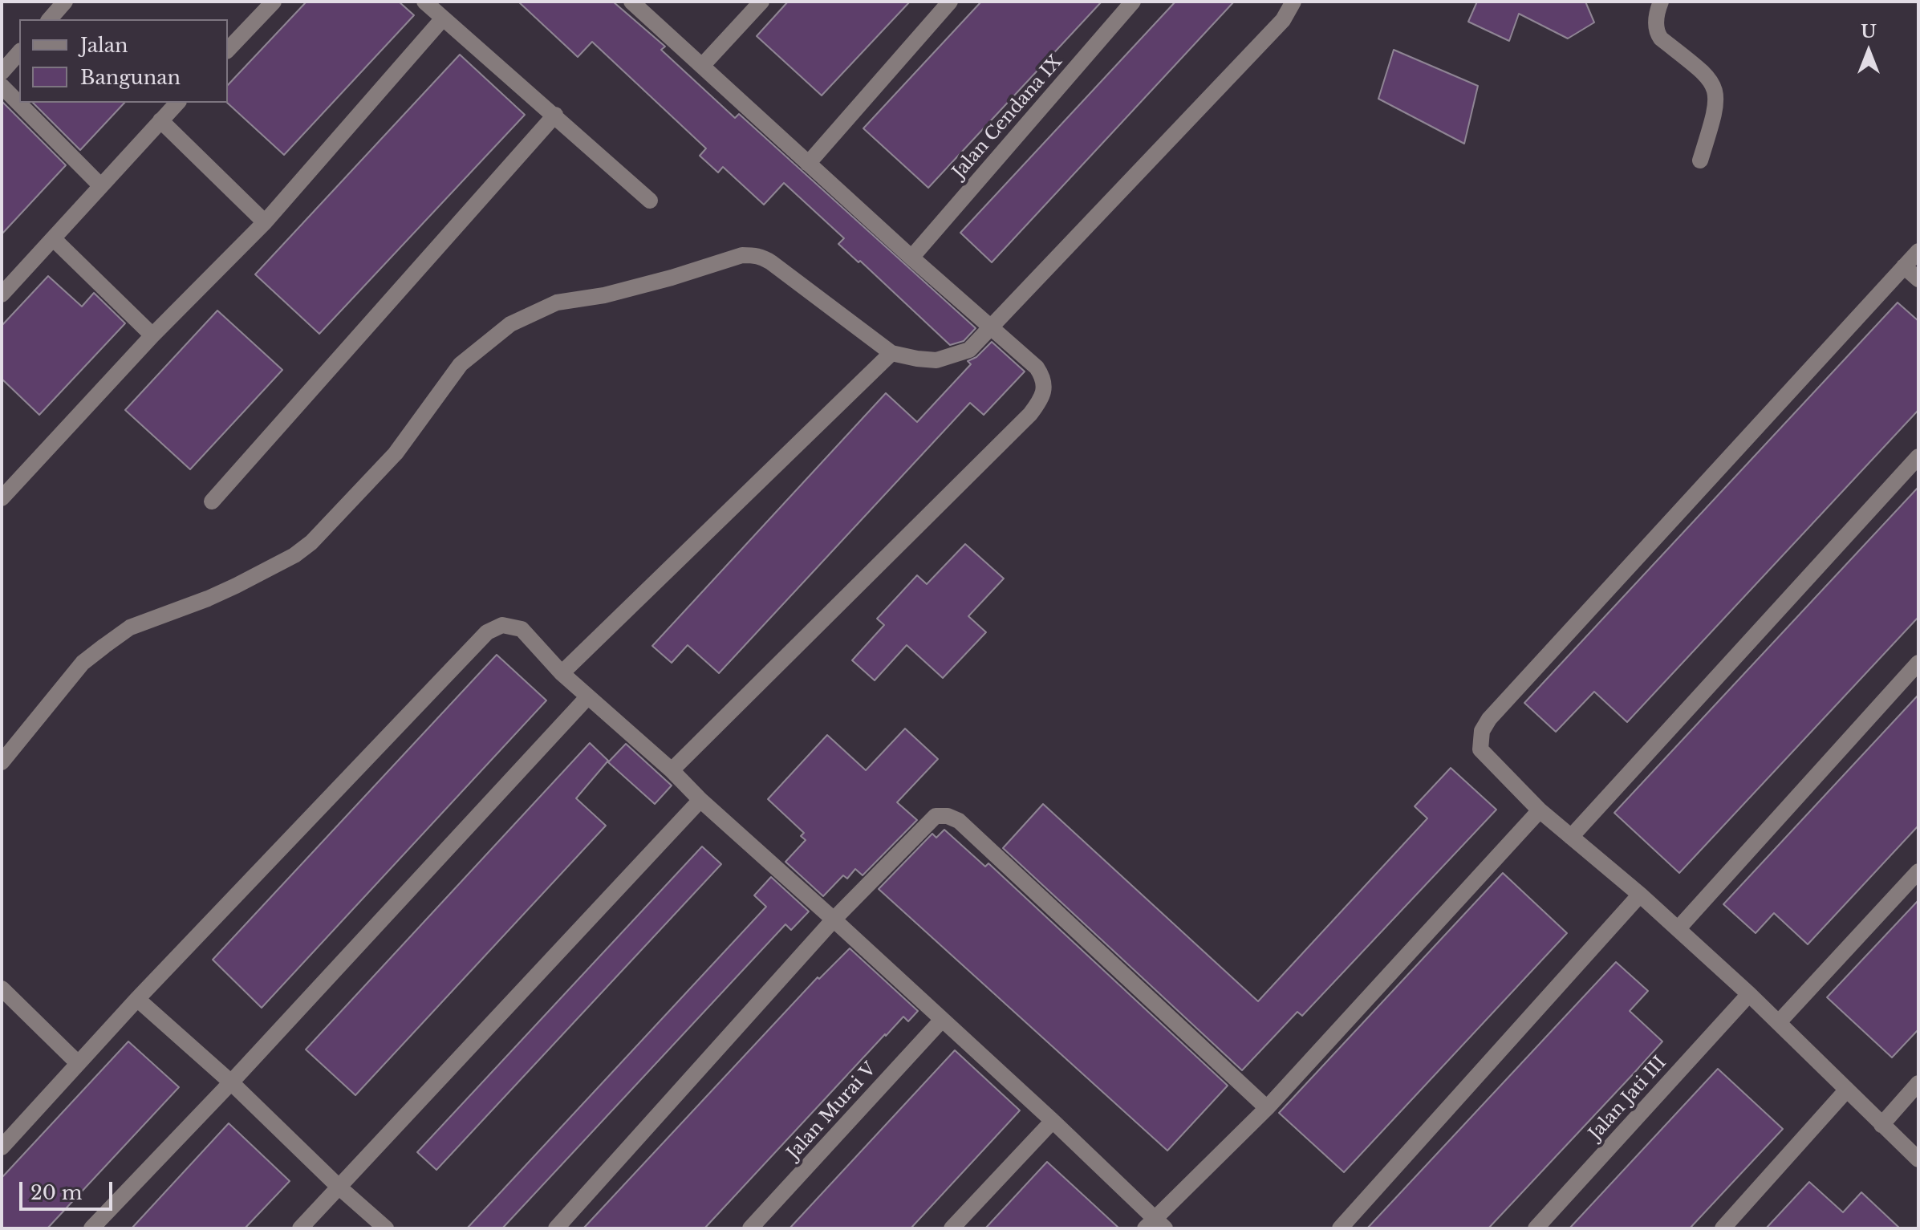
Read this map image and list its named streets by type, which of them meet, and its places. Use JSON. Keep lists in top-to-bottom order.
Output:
{
  "streets": {
    "street": ["Jalan Cendana IX", "Jalan Jati III", "Jalan Murai V"]
  },
  "legend": ["Jalan", "Bangunan"],
  "scale_bar": "20 m",
  "north": "top"
}
